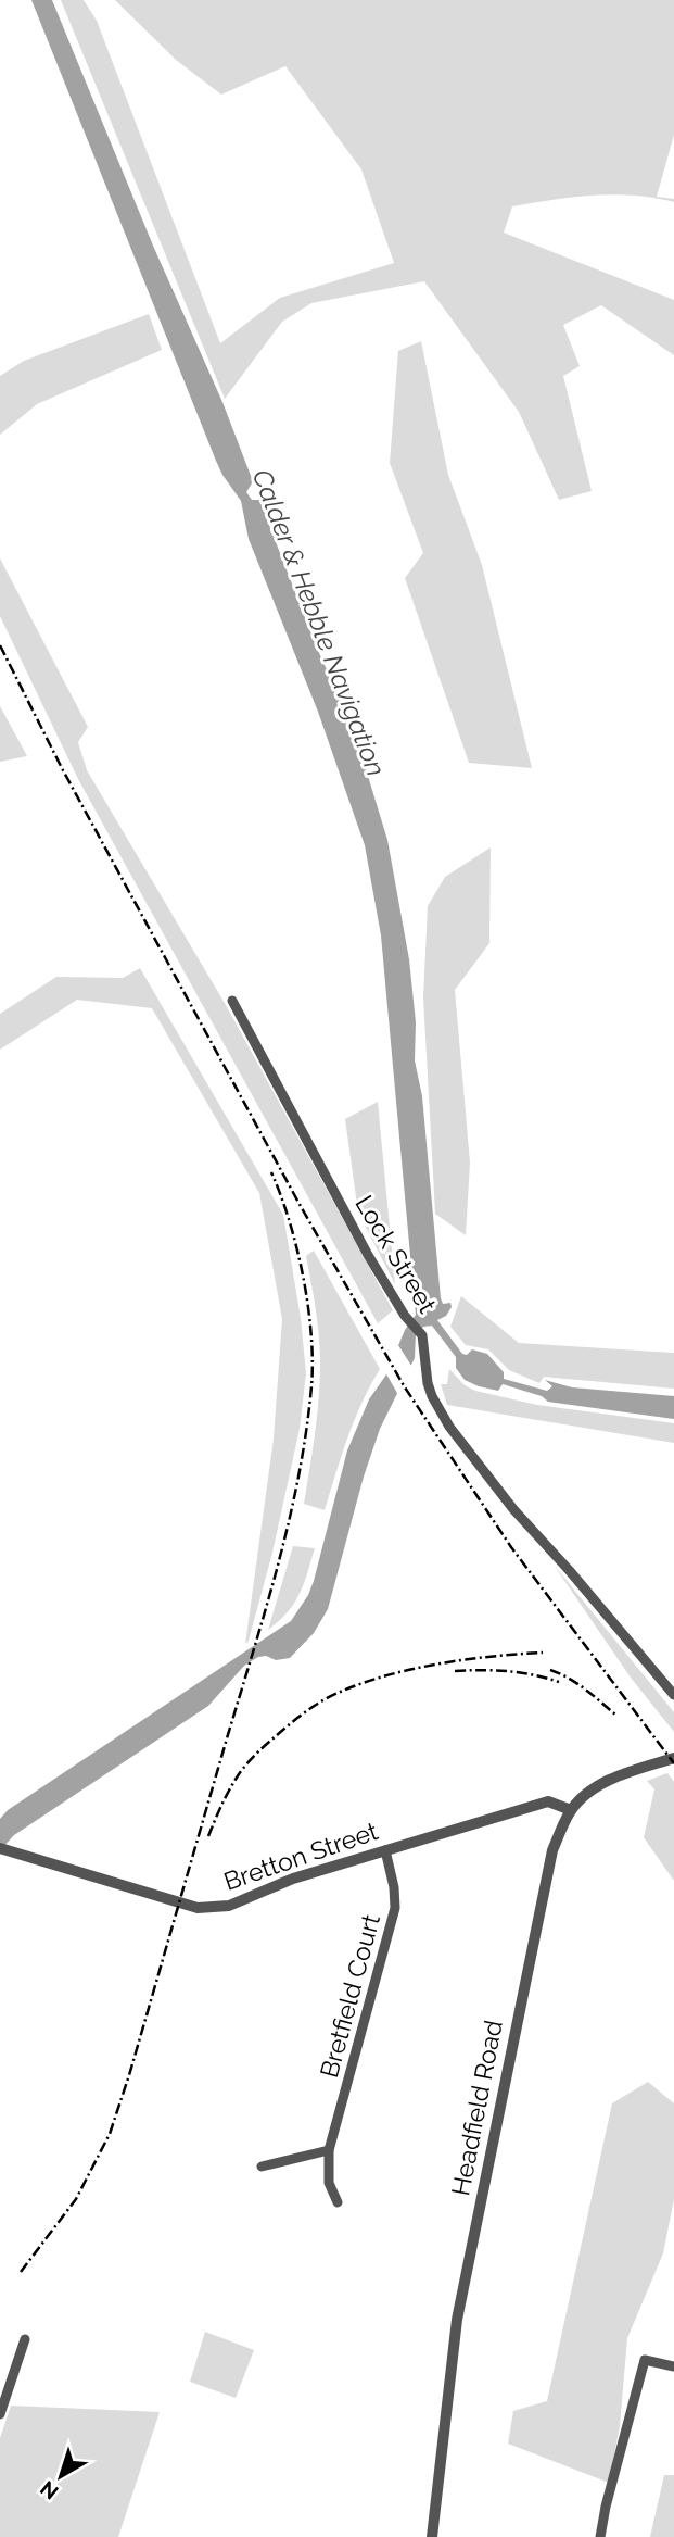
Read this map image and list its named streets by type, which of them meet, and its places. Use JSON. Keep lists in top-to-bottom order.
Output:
{
  "streets": {
    "street": [
      "Lock Street",
      "Bretton Street",
      "Bretfield Court",
      "Headfield Road"
    ]
  },
  "crossings": [
    ["Bretton Street", "Bretfield Court"],
    ["Bretton Street", "Headfield Road"]
  ],
  "water": ["Calder & Hebble Navigation"],
  "north": "bottom left"
}
